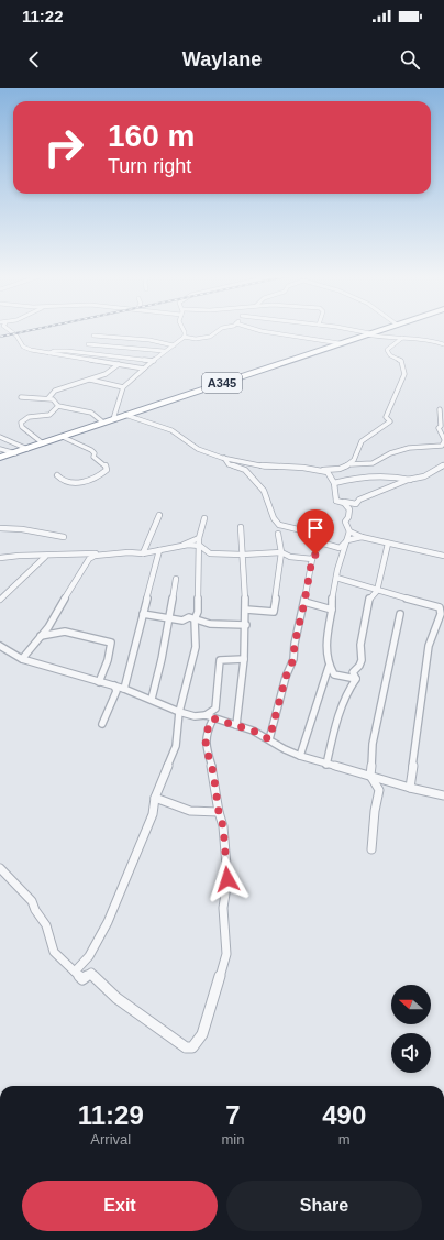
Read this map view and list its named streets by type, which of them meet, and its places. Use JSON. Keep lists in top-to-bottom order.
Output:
{
  "streets": {
    "highway": ["A345"]
  },
  "north": "left",
  "page": {
    "status": "11:22",
    "header": "Waylane",
    "turn": ["160 m", "Turn right"],
    "eta": [
      "11:29",
      "Arrival",
      "7",
      "min",
      "490",
      "m"
    ],
    "buttons": ["Exit", "Share"]
  }
}
